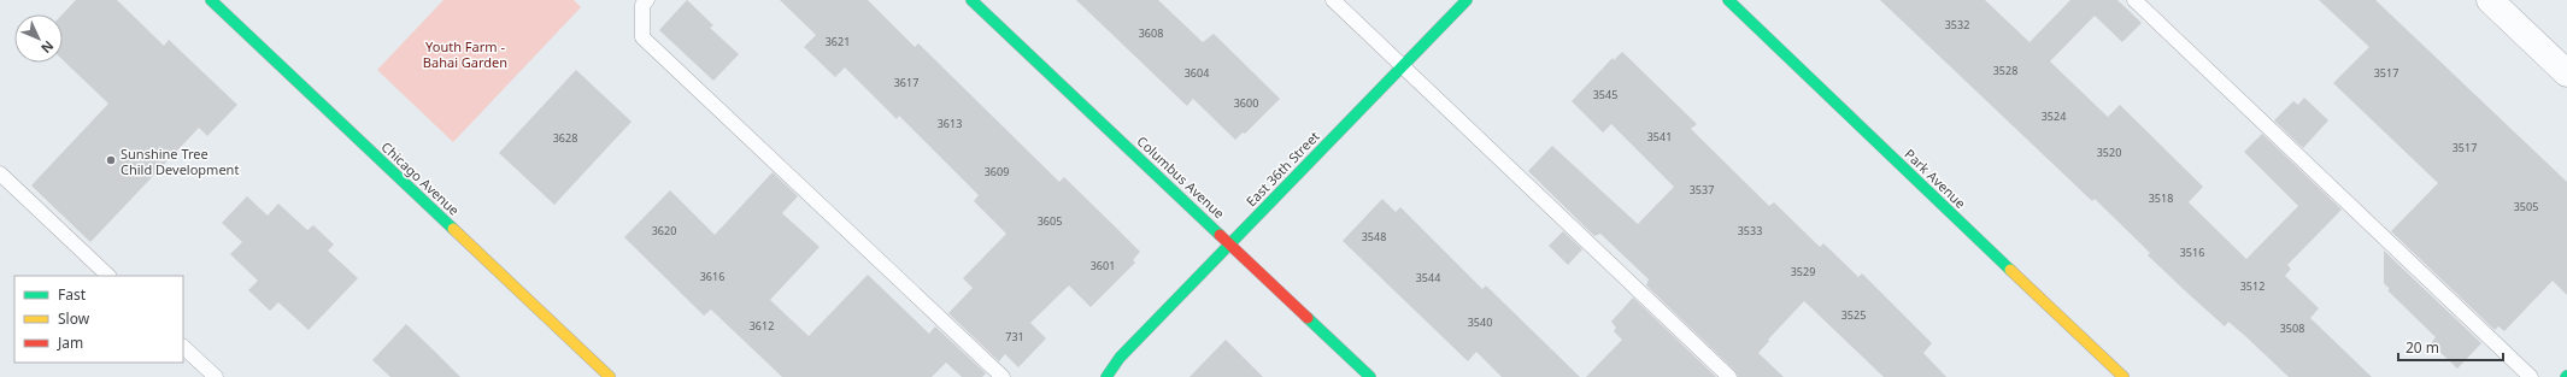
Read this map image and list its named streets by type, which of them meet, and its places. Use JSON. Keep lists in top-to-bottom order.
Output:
{
  "streets": {
    "street": [
      "East 36th Street",
      "Columbus Avenue",
      "Chicago Avenue",
      "Park Avenue"
    ]
  },
  "crossings": [
    ["East 36th Street", "Columbus Avenue"]
  ],
  "parks": ["Youth Farm - Bahai Garden"],
  "places": ["Sunshine Tree Child Development"],
  "house_numbers": [
    "3532",
    "3608",
    "3621",
    "3528",
    "3604",
    "3517",
    "3617",
    "3545",
    "3600",
    "3524",
    "3613",
    "3541",
    "3628",
    "3517",
    "3520",
    "3609",
    "3537",
    "3518",
    "3505",
    "3605",
    "3620",
    "3533",
    "3548",
    "3516",
    "3601",
    "3529",
    "3616",
    "3544",
    "3512",
    "3525",
    "3540",
    "3612",
    "3508",
    "731"
  ],
  "legend": ["Fast", "Slow", "Jam"],
  "scale_bar": "20 m",
  "north": "bottom right"
}
